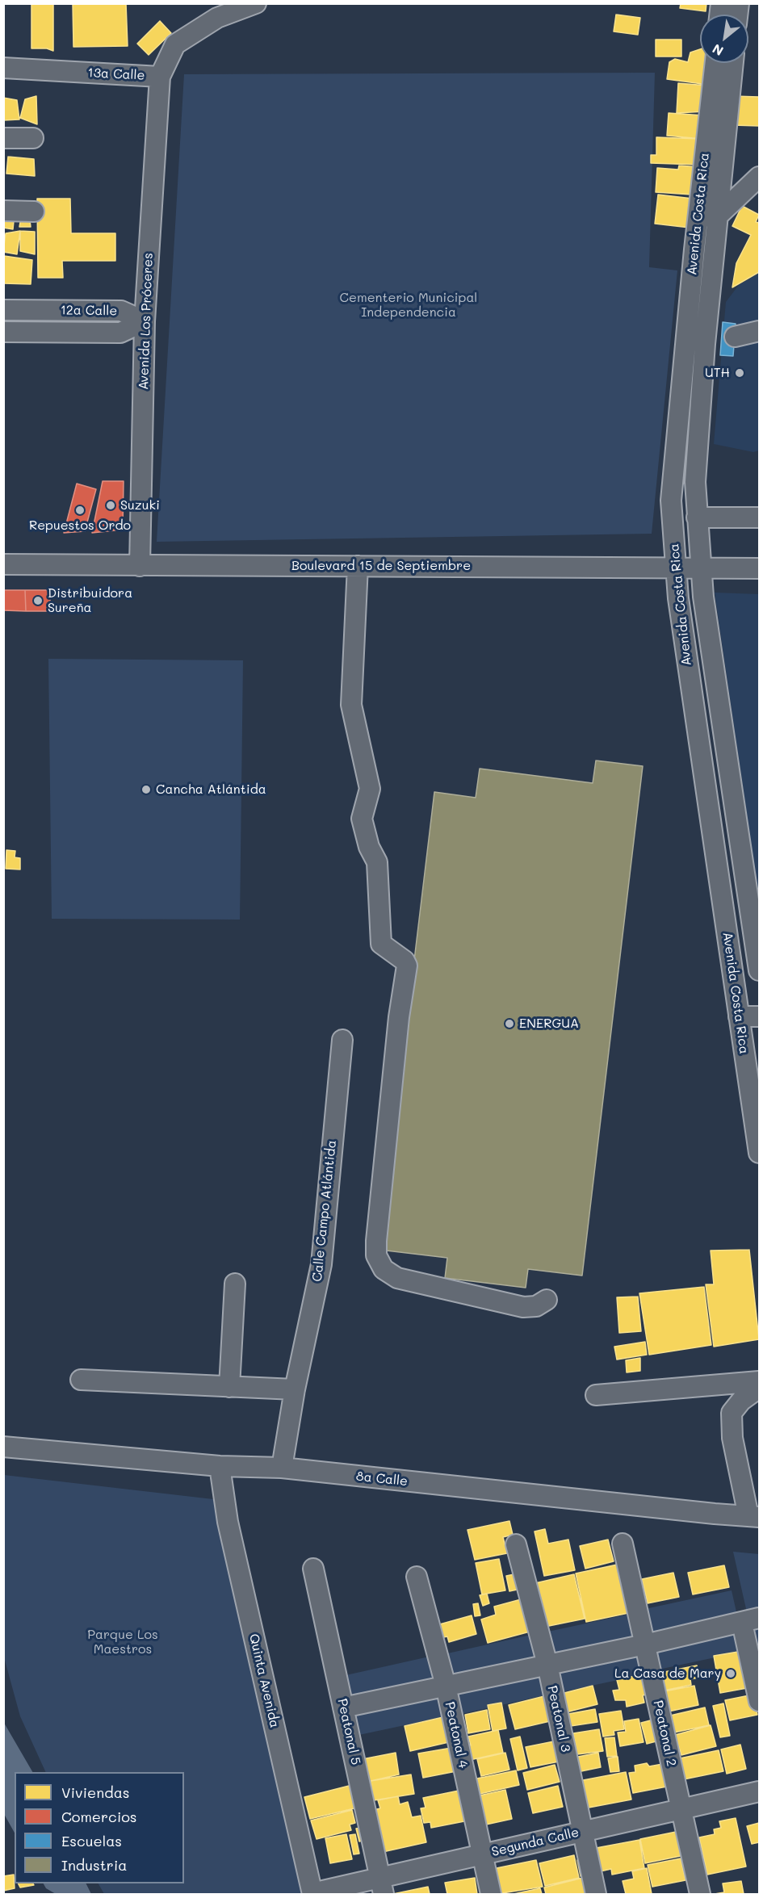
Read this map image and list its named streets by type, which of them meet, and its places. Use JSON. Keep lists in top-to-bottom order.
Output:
{
  "streets": {
    "street": [
      "13a Calle",
      "Avenida Costa Rica",
      "12a Calle",
      "Avenida Los Próceres",
      "Boulevard 15 de Septiembre",
      "Calle Campo Atlántida",
      "8a Calle",
      "Quinta Avenida",
      "Peatonal 3",
      "Peatonal 5",
      "Peatonal 2",
      "Peatonal 4",
      "Segunda Calle"
    ]
  },
  "crossings": [
    ["13a Calle", "Avenida Los Próceres"],
    ["Avenida Costa Rica", "Boulevard 15 de Septiembre"],
    ["12a Calle", "Avenida Los Próceres"],
    ["Avenida Los Próceres", "Boulevard 15 de Septiembre"],
    ["Calle Campo Atlántida", "8a Calle"],
    ["8a Calle", "Quinta Avenida"],
    ["Quinta Avenida", "Segunda Calle"],
    ["Peatonal 3", "Segunda Calle"],
    ["Peatonal 5", "Segunda Calle"],
    ["Peatonal 2", "Segunda Calle"],
    ["Peatonal 4", "Segunda Calle"]
  ],
  "parks": ["Cementerio Municipal Independencia", "Parque Los Maestros"],
  "places": [
    "UTH",
    "Suzuki",
    "Repuestos Ordo",
    "Distribuidora Sureña",
    "Cancha Atlántida",
    "ENERGUA",
    "La Casa de Mary"
  ],
  "legend": [
    "Viviendas",
    "Comercios",
    "Escuelas",
    "Industria"
  ],
  "north": "bottom left"
}
